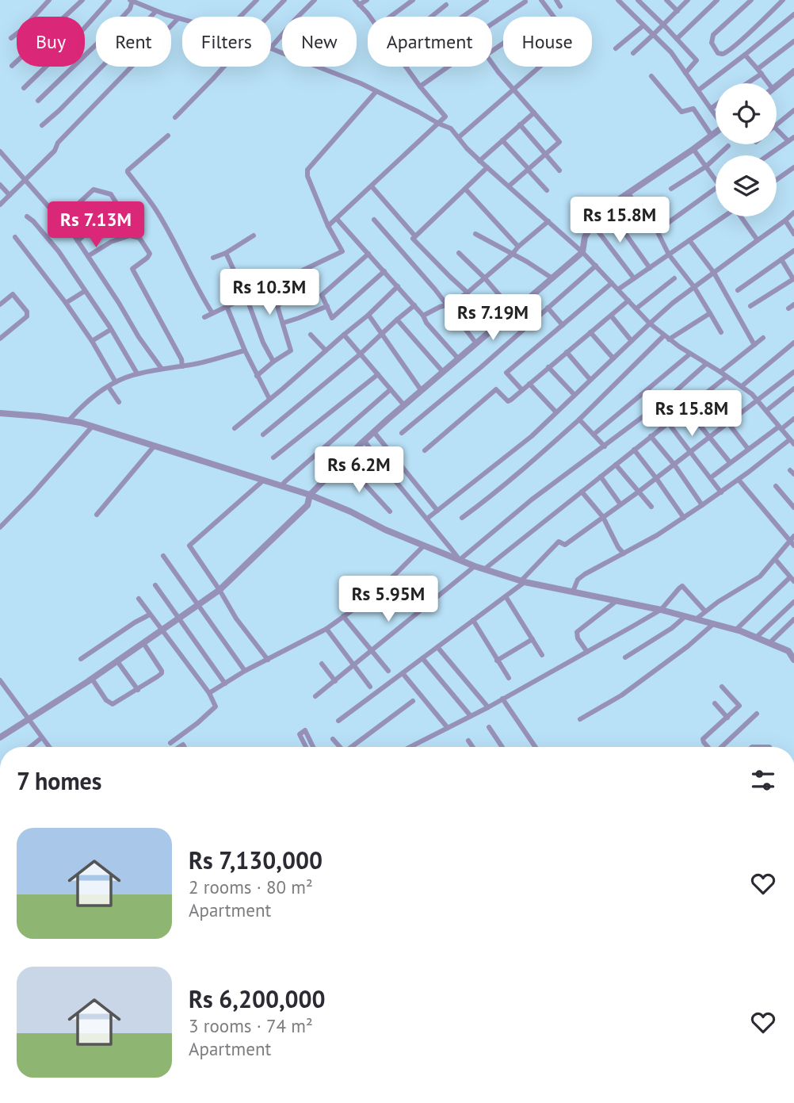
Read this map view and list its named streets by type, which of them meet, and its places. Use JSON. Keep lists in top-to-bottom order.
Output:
{
  "page": {
    "chip": [
      "Buy",
      "Rent",
      "Filters",
      "New",
      "Apartment",
      "House"
    ],
    "price": [
      "Rs 15.8M",
      "Rs 7.13M",
      "Rs 10.3M",
      "Rs 7.19M",
      "Rs 15.8M",
      "Rs 6.2M",
      "Rs 5.95M"
    ],
    "heading": "7 homes",
    "list": [
      {
        "name": "Rs 7,130,000",
        "note": "2 rooms · 80 m² · Apartment"
      },
      {
        "name": "Rs 6,200,000",
        "note": "3 rooms · 74 m² · Apartment"
      }
    ]
  }
}
